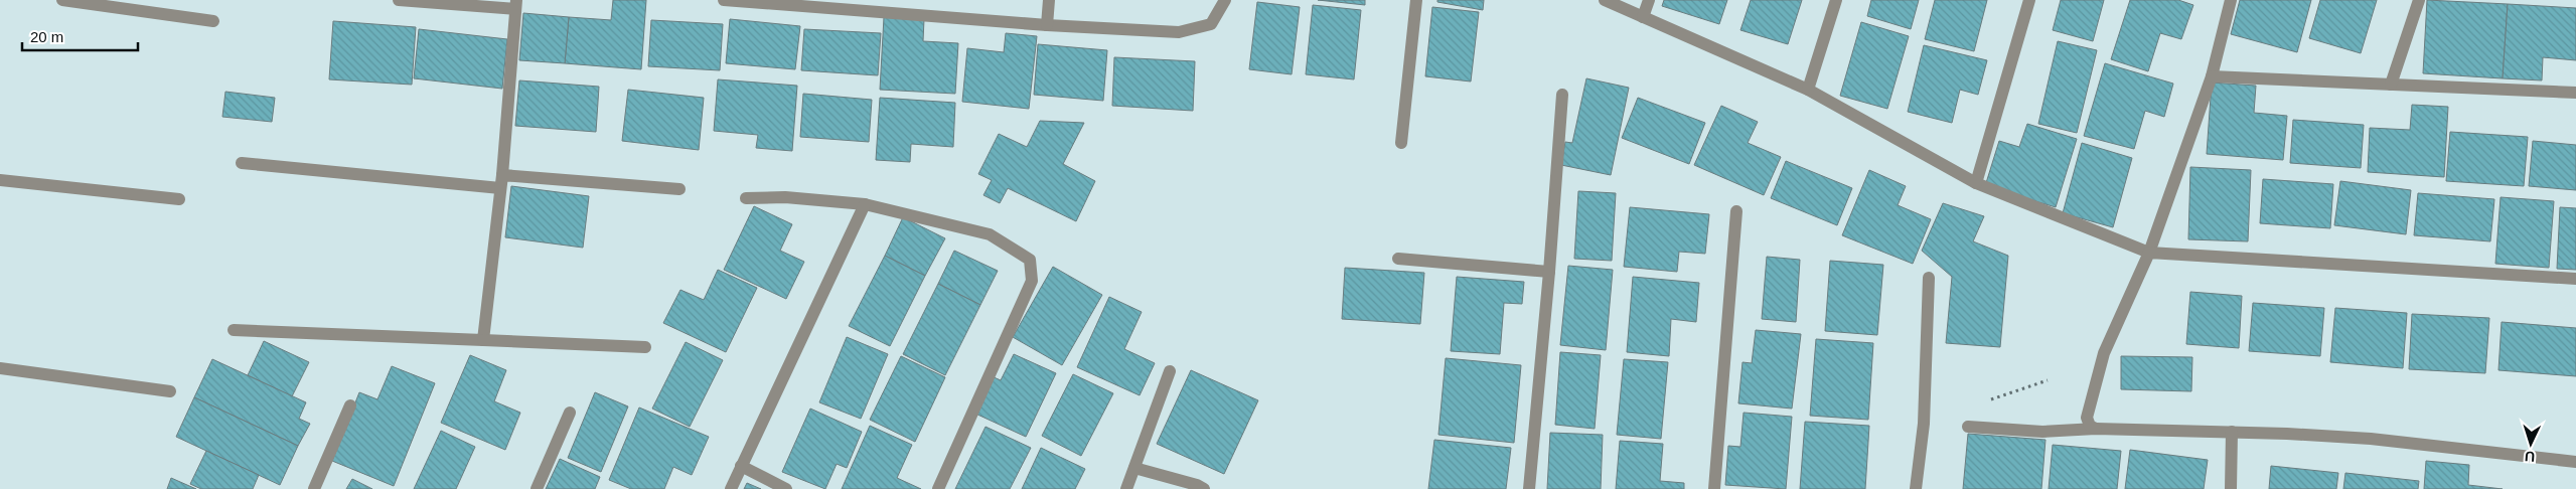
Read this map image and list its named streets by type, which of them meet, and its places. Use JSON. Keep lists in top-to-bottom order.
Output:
{
  "scale_bar": "20 m",
  "north": "bottom"
}
